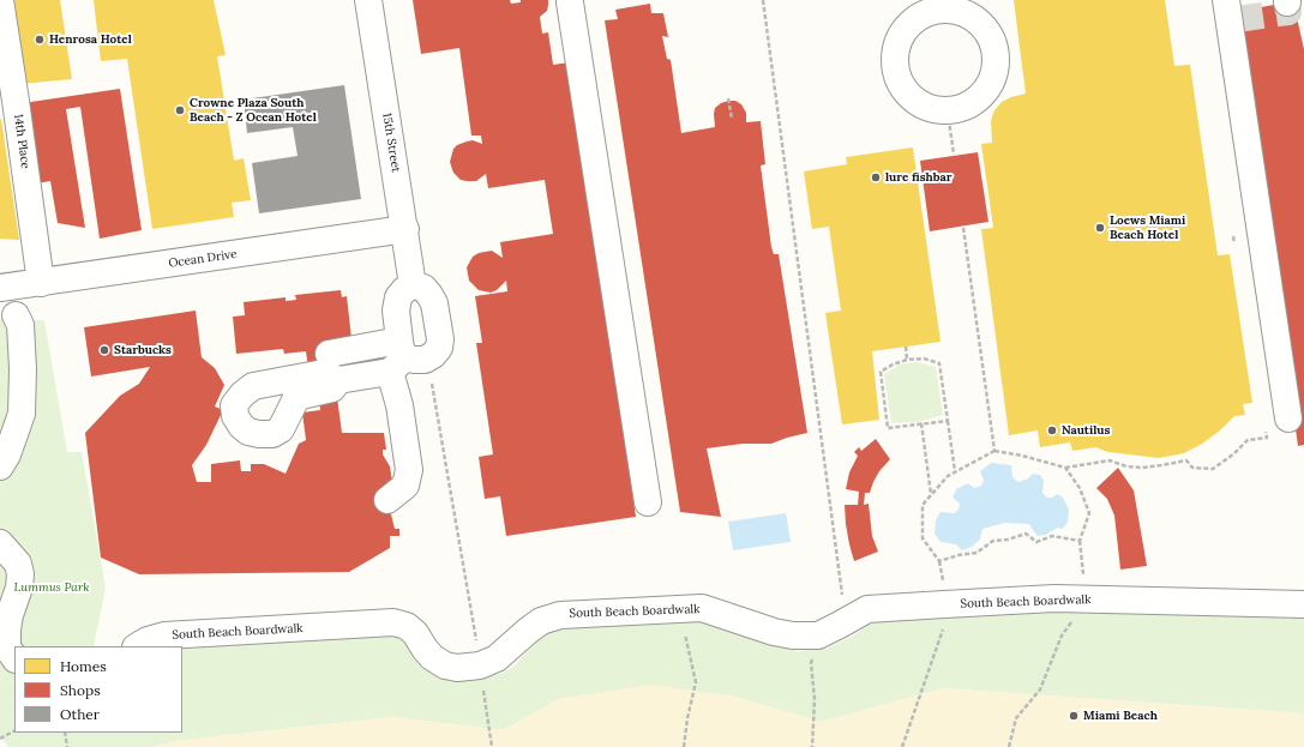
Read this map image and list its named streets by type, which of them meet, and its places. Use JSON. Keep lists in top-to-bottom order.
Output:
{
  "streets": {
    "street": [
      "14th Place",
      "15th Street",
      "Ocean Drive",
      "South Beach Boardwalk"
    ]
  },
  "crossings": [
    ["14th Place", "Ocean Drive"],
    ["15th Street", "Ocean Drive"]
  ],
  "parks": ["Lummus Park"],
  "places": [
    "Henrosa Hotel",
    "Crowne Plaza South Beach - Z Ocean Hotel",
    "lure fishbar",
    "Loews Miami Beach Hotel",
    "Starbucks",
    "Nautilus",
    "Miami Beach"
  ],
  "legend": ["Homes", "Shops", "Other"]
}
